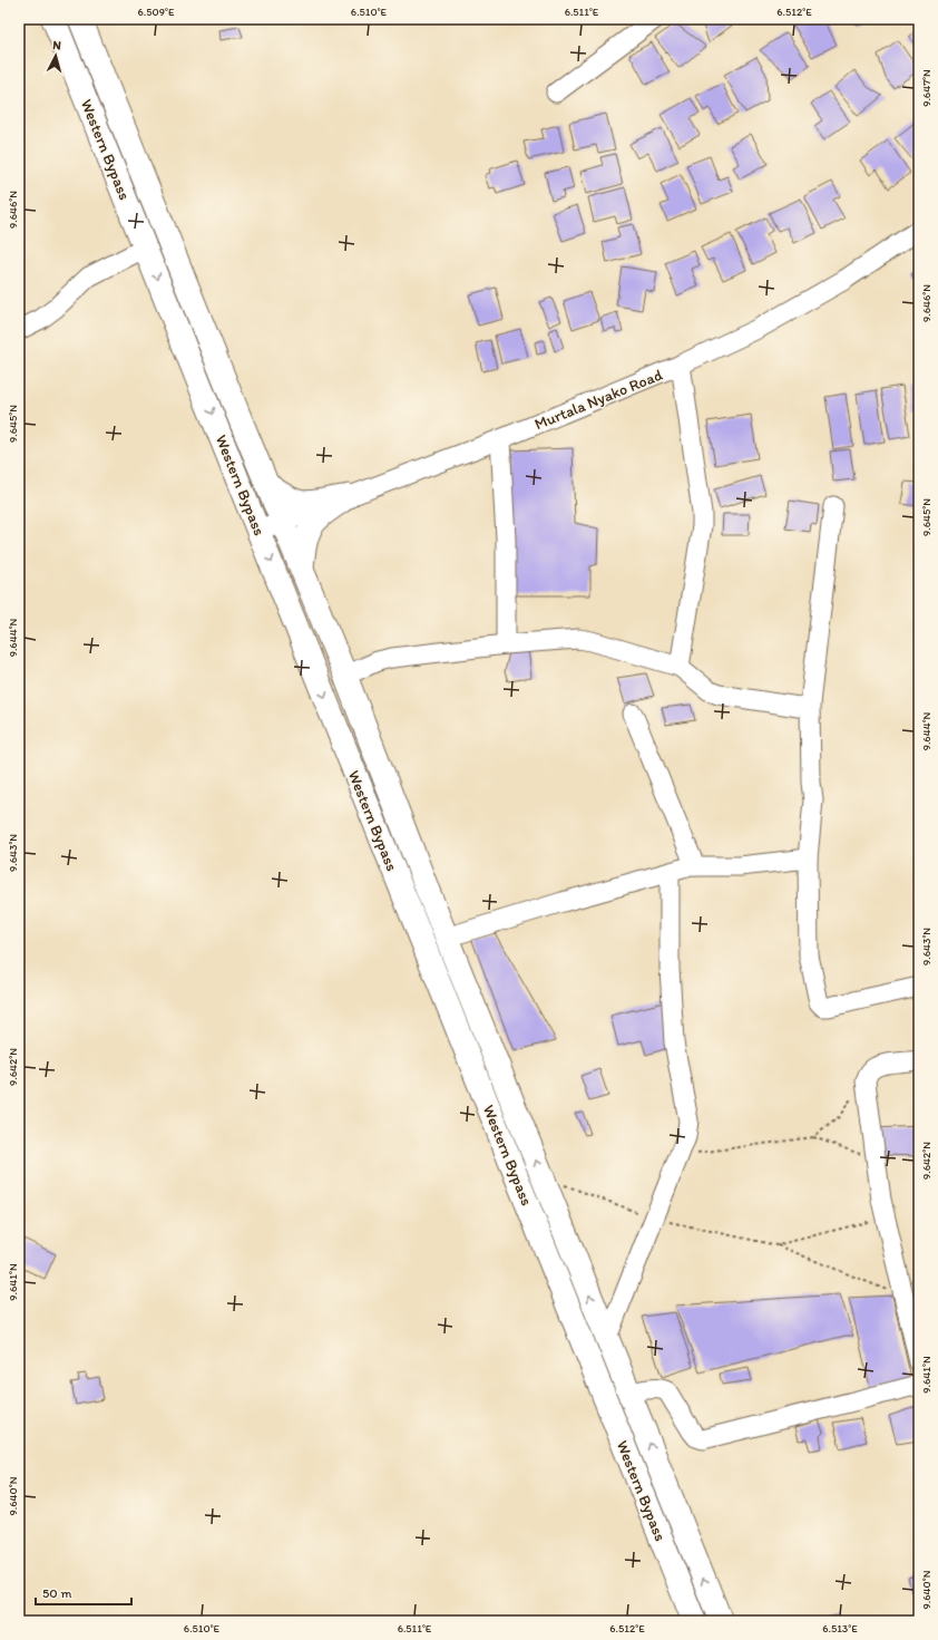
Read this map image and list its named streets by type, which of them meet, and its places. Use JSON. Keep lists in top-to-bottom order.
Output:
{
  "streets": {
    "main road": ["Western Bypass"],
    "street": ["Murtala Nyako Road"]
  },
  "crossings": [
    ["Western Bypass", "Murtala Nyako Road"]
  ],
  "scale_bar": "50 m",
  "north": "top",
  "coordinates": [
    "6.509°E",
    "6.510°E",
    "6.511°E",
    "6.512°E",
    "9.647°N",
    "9.646°N",
    "9.645°N",
    "9.644°N",
    "9.643°N",
    "9.642°N",
    "9.641°N",
    "9.640°N",
    "6.513°E"
  ]
}
